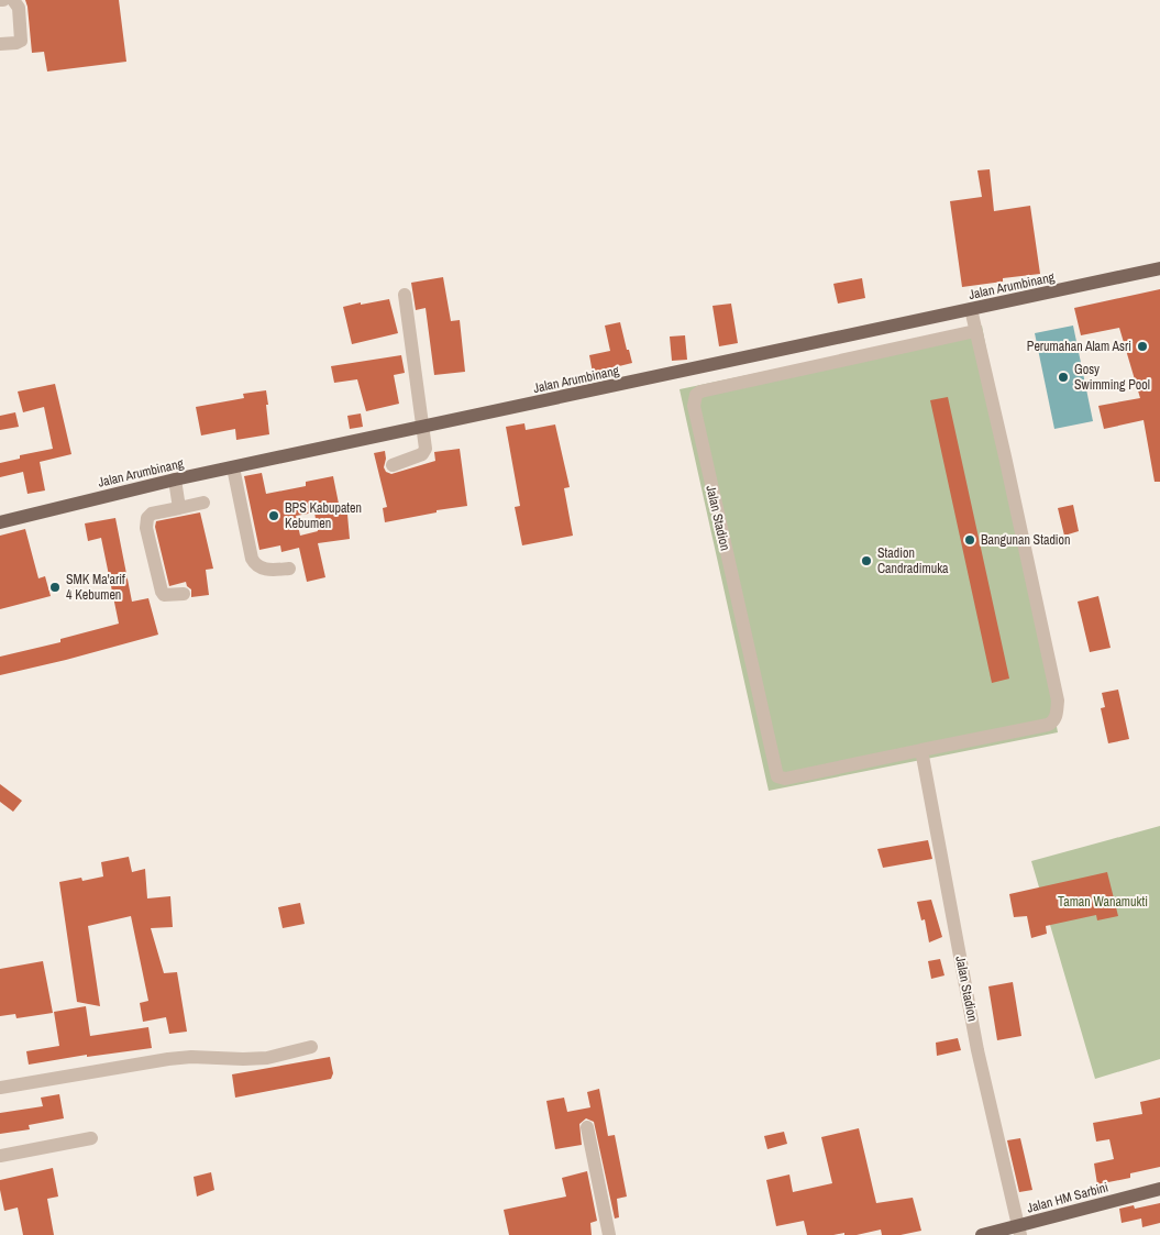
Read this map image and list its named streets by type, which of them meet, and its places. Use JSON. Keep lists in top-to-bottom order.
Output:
{
  "streets": {
    "main road": ["Jalan Arumbinang", "Jalan HM Sarbini"],
    "street": ["Jalan Stadion"]
  },
  "crossings": [
    ["Jalan Arumbinang", "Jalan Stadion"],
    ["Jalan Stadion", "Jalan HM Sarbini"]
  ],
  "parks": ["Taman Wanamukti"],
  "places": [
    "Perumahan Alam Asri",
    "Gosy Swimming Pool",
    "BPS Kabupaten Kebumen",
    "Bangunan Stadion",
    "Stadion Candradimuka",
    "SMK Ma'arif 4 Kebumen"
  ]
}
